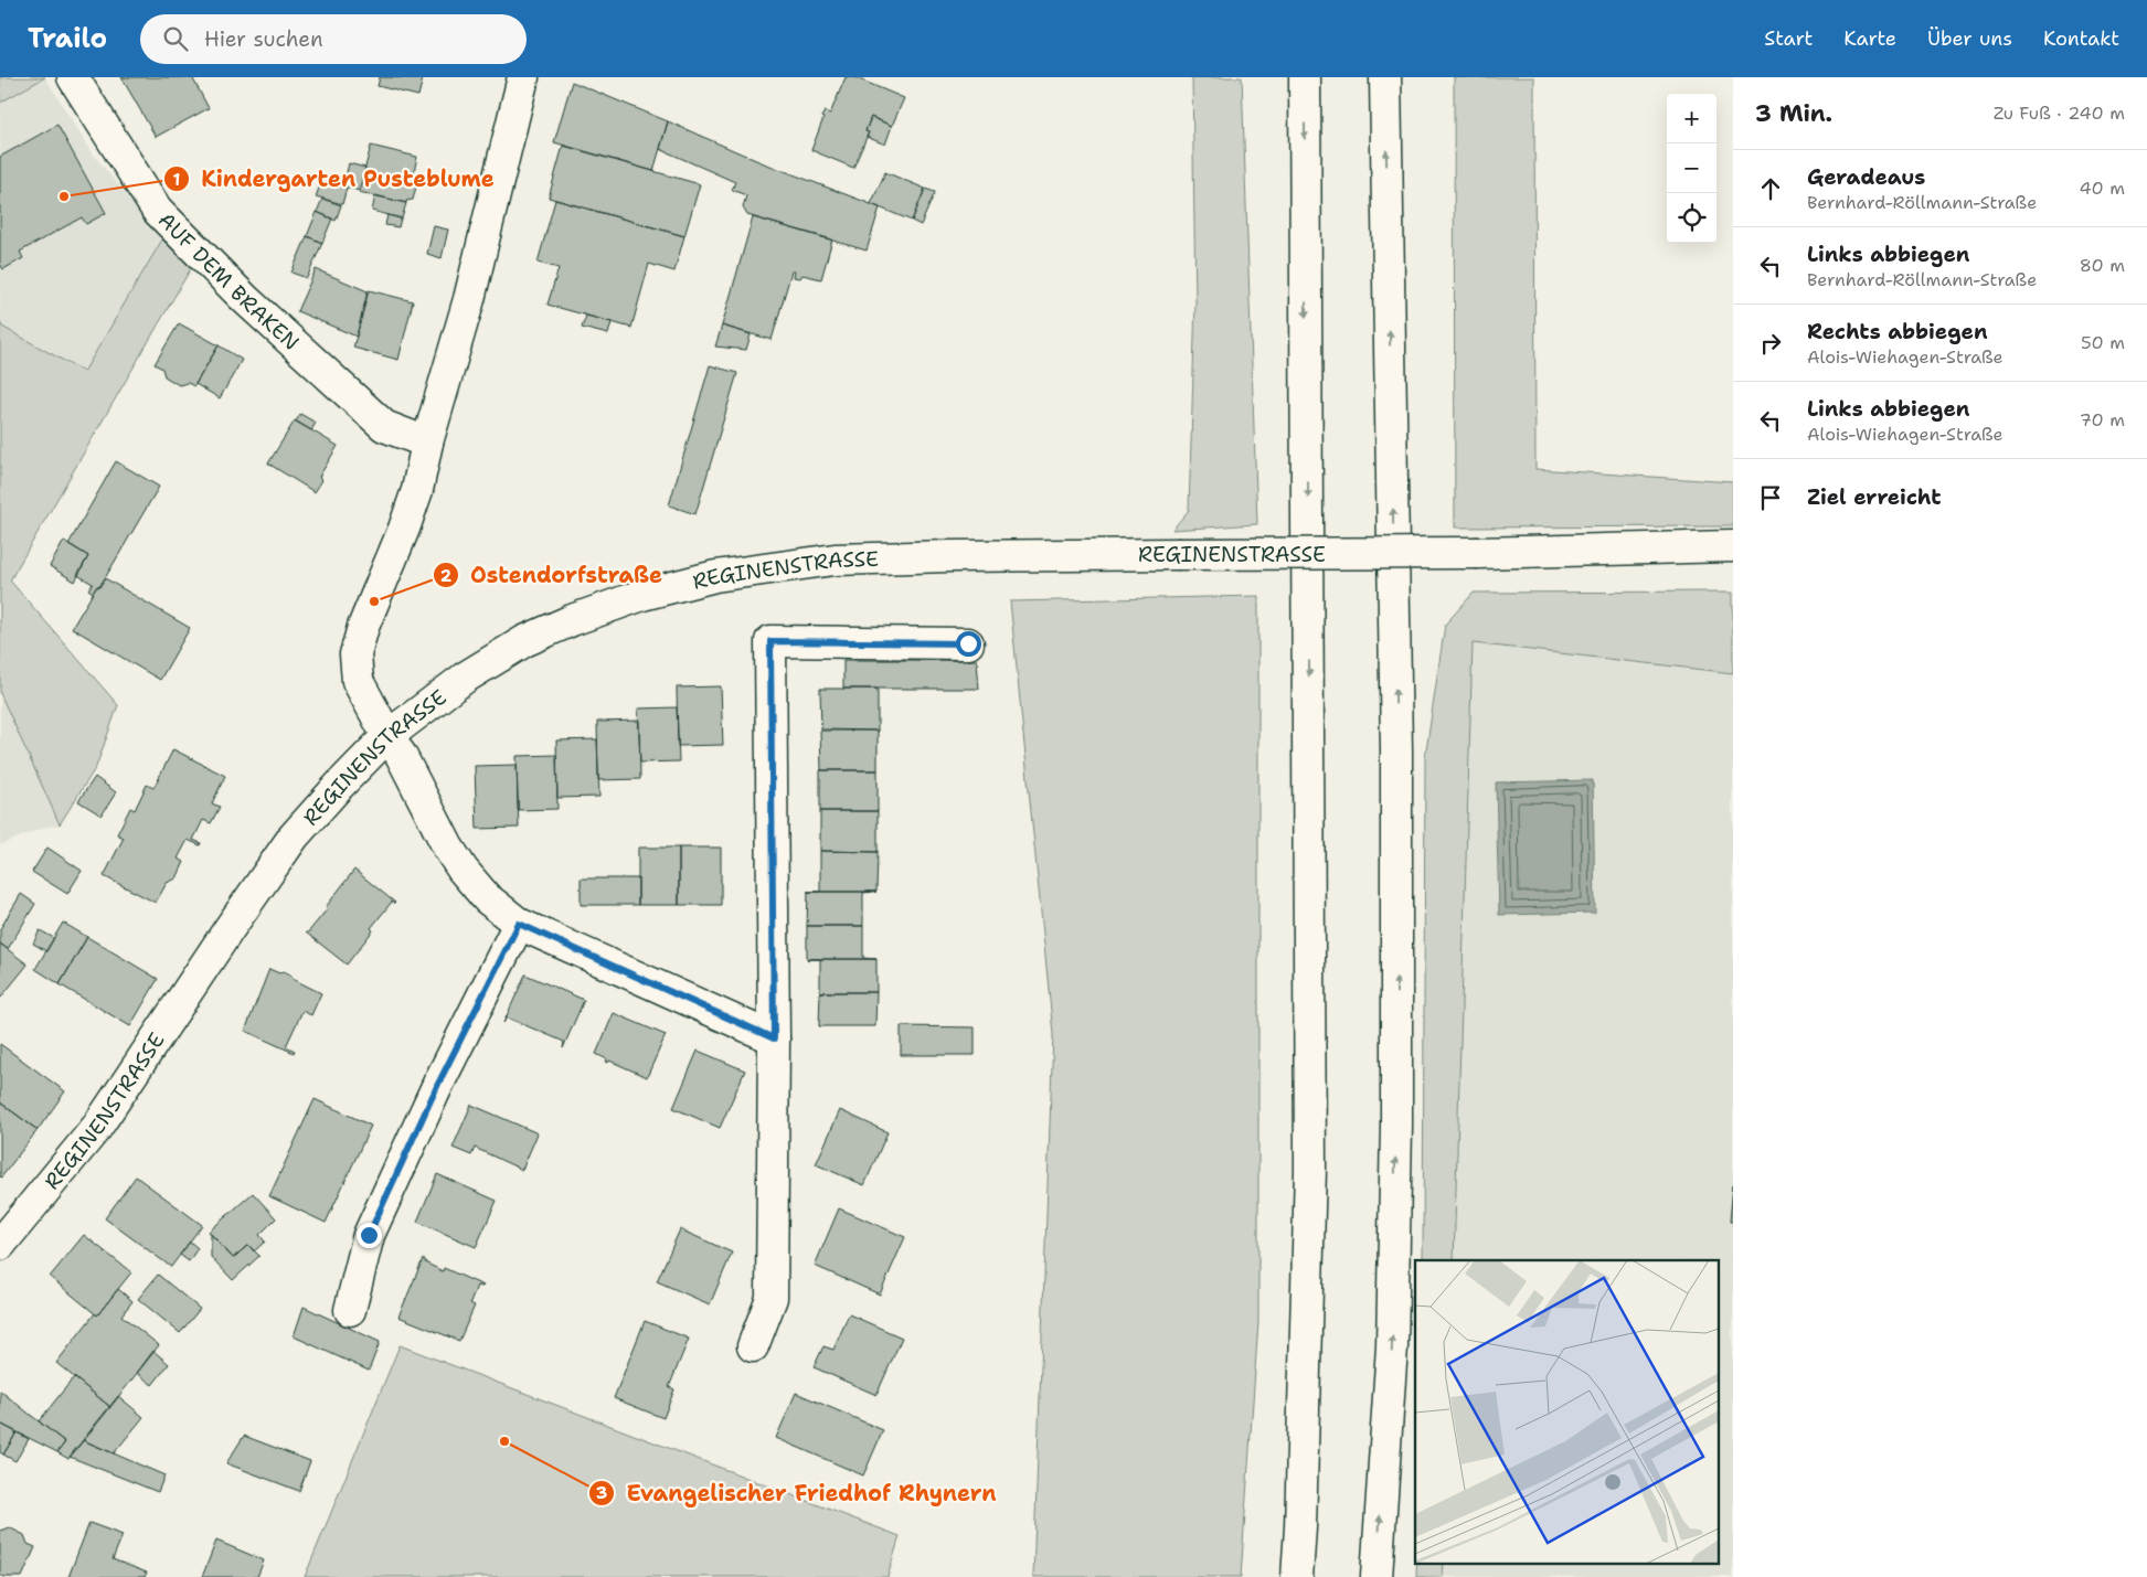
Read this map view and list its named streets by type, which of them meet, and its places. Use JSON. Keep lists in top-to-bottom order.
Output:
{
  "streets": {
    "main road": ["AUF DEM BRAKEN", "REGINENSTRASSE"]
  },
  "places": ["Kindergarten Pusteblume", "Ostendorfstraße", "Evangelischer Friedhof Rhynern"],
  "page": {
    "header": "Trailo",
    "search": "Hier suchen",
    "nav": [
      "Start",
      "Karte",
      "Über uns",
      "Kontakt"
    ],
    "heading": ["3 Min.", "Zu Fuß · 240 m"],
    "map_buttons": ["+", "−"],
    "list": [
      ["Geradeaus", "Bernhard-Röllmann-Straße", "40 m"],
      ["Links abbiegen", "Bernhard-Röllmann-Straße", "80 m"],
      ["Rechts abbiegen", "Alois-Wiehagen-Straße", "50 m"],
      ["Links abbiegen", "Alois-Wiehagen-Straße", "70 m"],
      "Ziel erreicht"
    ]
  }
}
